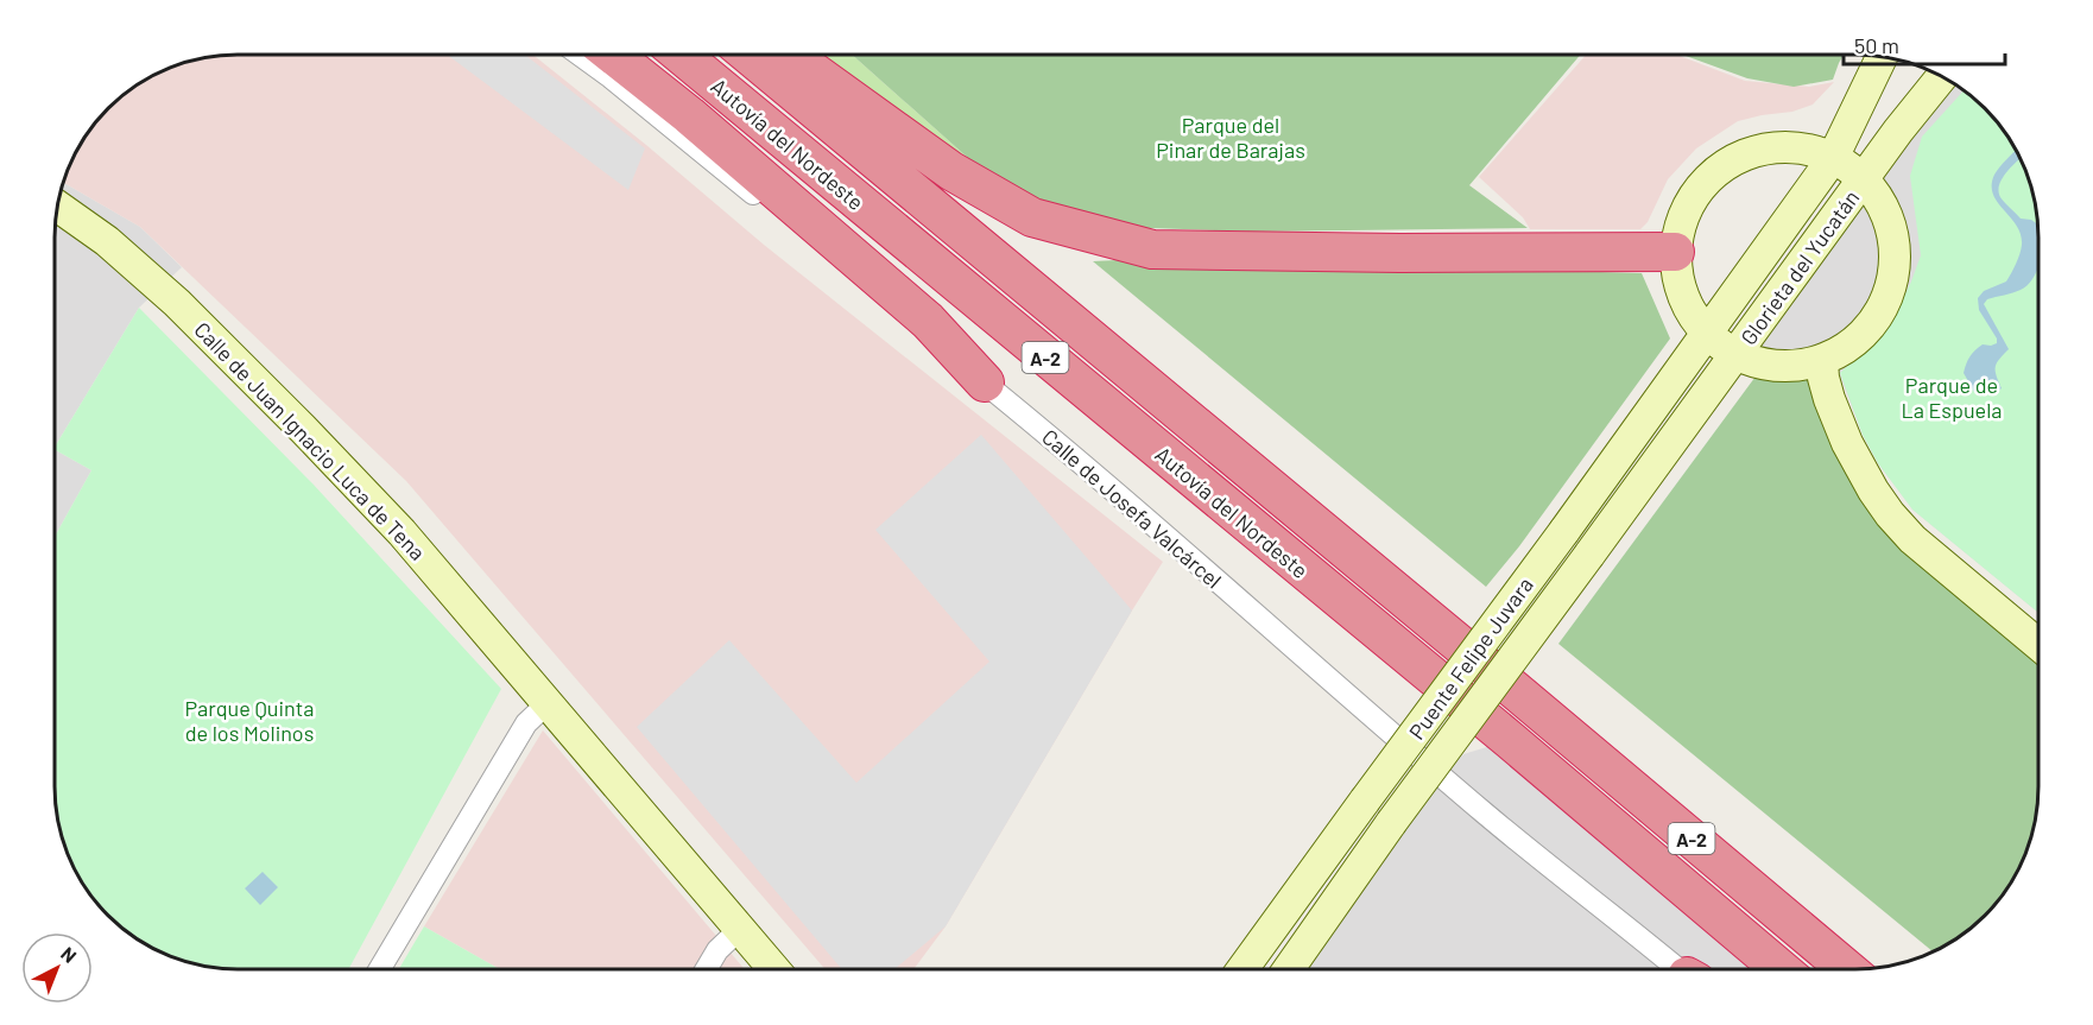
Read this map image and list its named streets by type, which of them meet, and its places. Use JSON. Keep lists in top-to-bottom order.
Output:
{
  "streets": {
    "highway": ["Autovía del Nordeste", "A-2"],
    "main road": ["Glorieta del Yucatán", "Calle de Juan Ignacio Luca de Tena", "Puente Felipe Juvara"],
    "street": ["Calle de Josefa Valcárcel"]
  },
  "crossings": [
    ["Glorieta del Yucatán", "Puente Felipe Juvara"]
  ],
  "parks": ["Parque del Pinar de Barajas", "Parque de La Espuela", "Parque Quinta de los Molinos"],
  "scale_bar": "50 m",
  "north": "top right"
}
